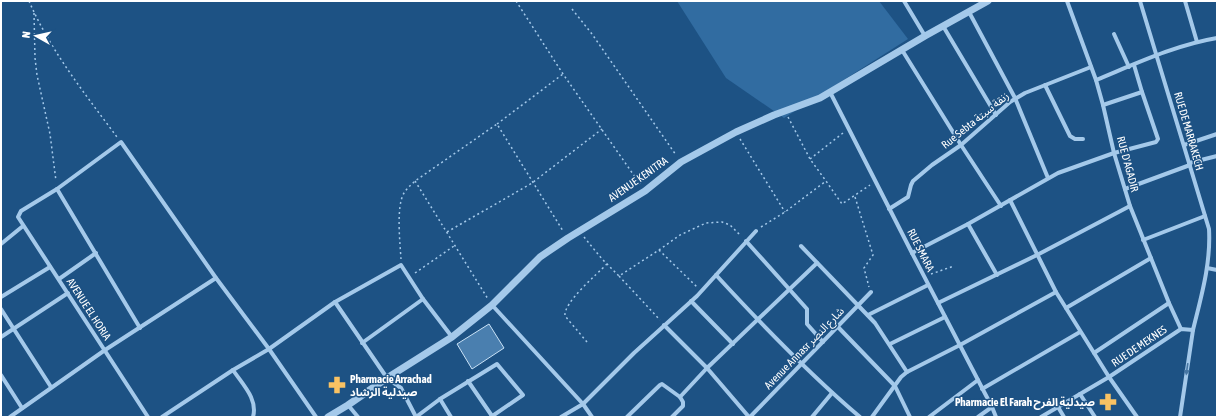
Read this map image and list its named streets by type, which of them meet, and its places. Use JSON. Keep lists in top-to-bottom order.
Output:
{
  "streets": {
    "street": [
      "Rue Sebta زنقة سبتة",
      "RUE DE MARRAKECH",
      "RUE D'AGADIR",
      "AVENUE KENITRA",
      "RUE SMARA",
      "AVENUE EL HORIA",
      "RUE DE MEKNES",
      "Avenue Annasr شارع النصر"
    ]
  },
  "crossings": [
    ["Rue Sebta زنقة سبتة", "RUE D'AGADIR"],
    ["Rue Sebta زنقة سبتة", "RUE SMARA"],
    ["RUE D'AGADIR", "RUE DE MEKNES"],
    ["AVENUE KENITRA", "RUE SMARA"]
  ],
  "places": {
    "pharmacy": ["Pharmacie Arrachad صيدلية الرشاد", "Pharmacie El Farah صيدلية الفرح"]
  },
  "north": "left"
}
